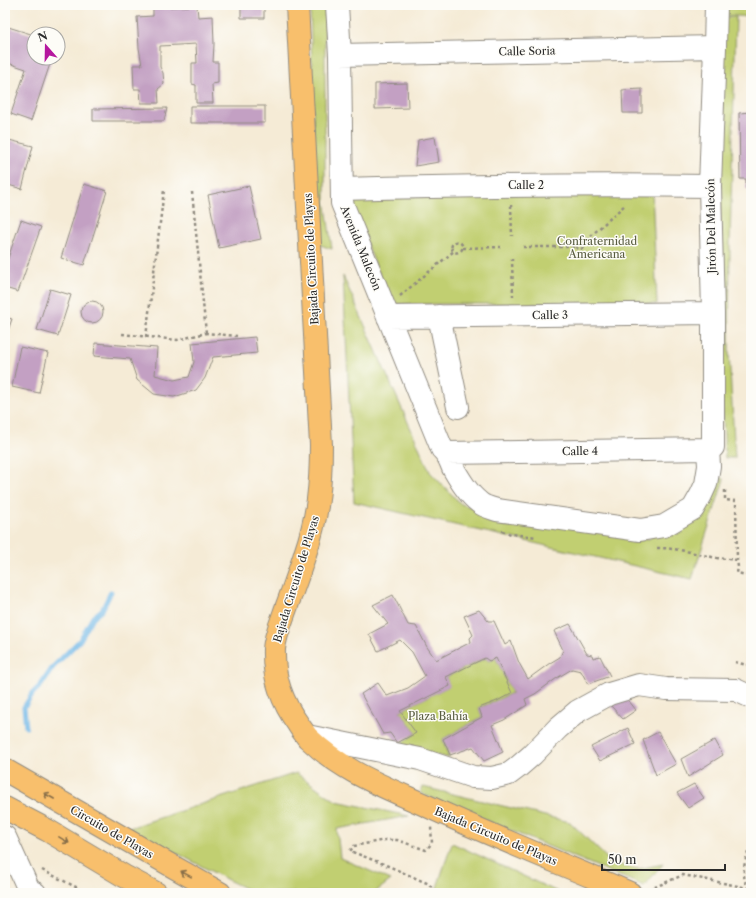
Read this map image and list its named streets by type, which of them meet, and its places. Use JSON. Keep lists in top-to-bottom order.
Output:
{
  "streets": {
    "main road": ["Bajada Circuito de Playas", "Circuito de Playas"],
    "street": [
      "Calle Soria",
      "Calle 2",
      "Jirón Del Malecón",
      "Avenida Malecón",
      "Calle 3",
      "Calle 4"
    ]
  },
  "crossings": [
    ["Calle Soria", "Jirón Del Malecón"],
    ["Calle Soria", "Avenida Malecón"],
    ["Calle 2", "Jirón Del Malecón"],
    ["Calle 2", "Avenida Malecón"],
    ["Jirón Del Malecón", "Avenida Malecón"],
    ["Jirón Del Malecón", "Calle 3"],
    ["Jirón Del Malecón", "Calle 4"],
    ["Avenida Malecón", "Calle 3"],
    ["Avenida Malecón", "Calle 4"]
  ],
  "parks": ["Confraternidad Americana", "Plaza Bahía"],
  "scale_bar": "50 m",
  "north": "top"
}
